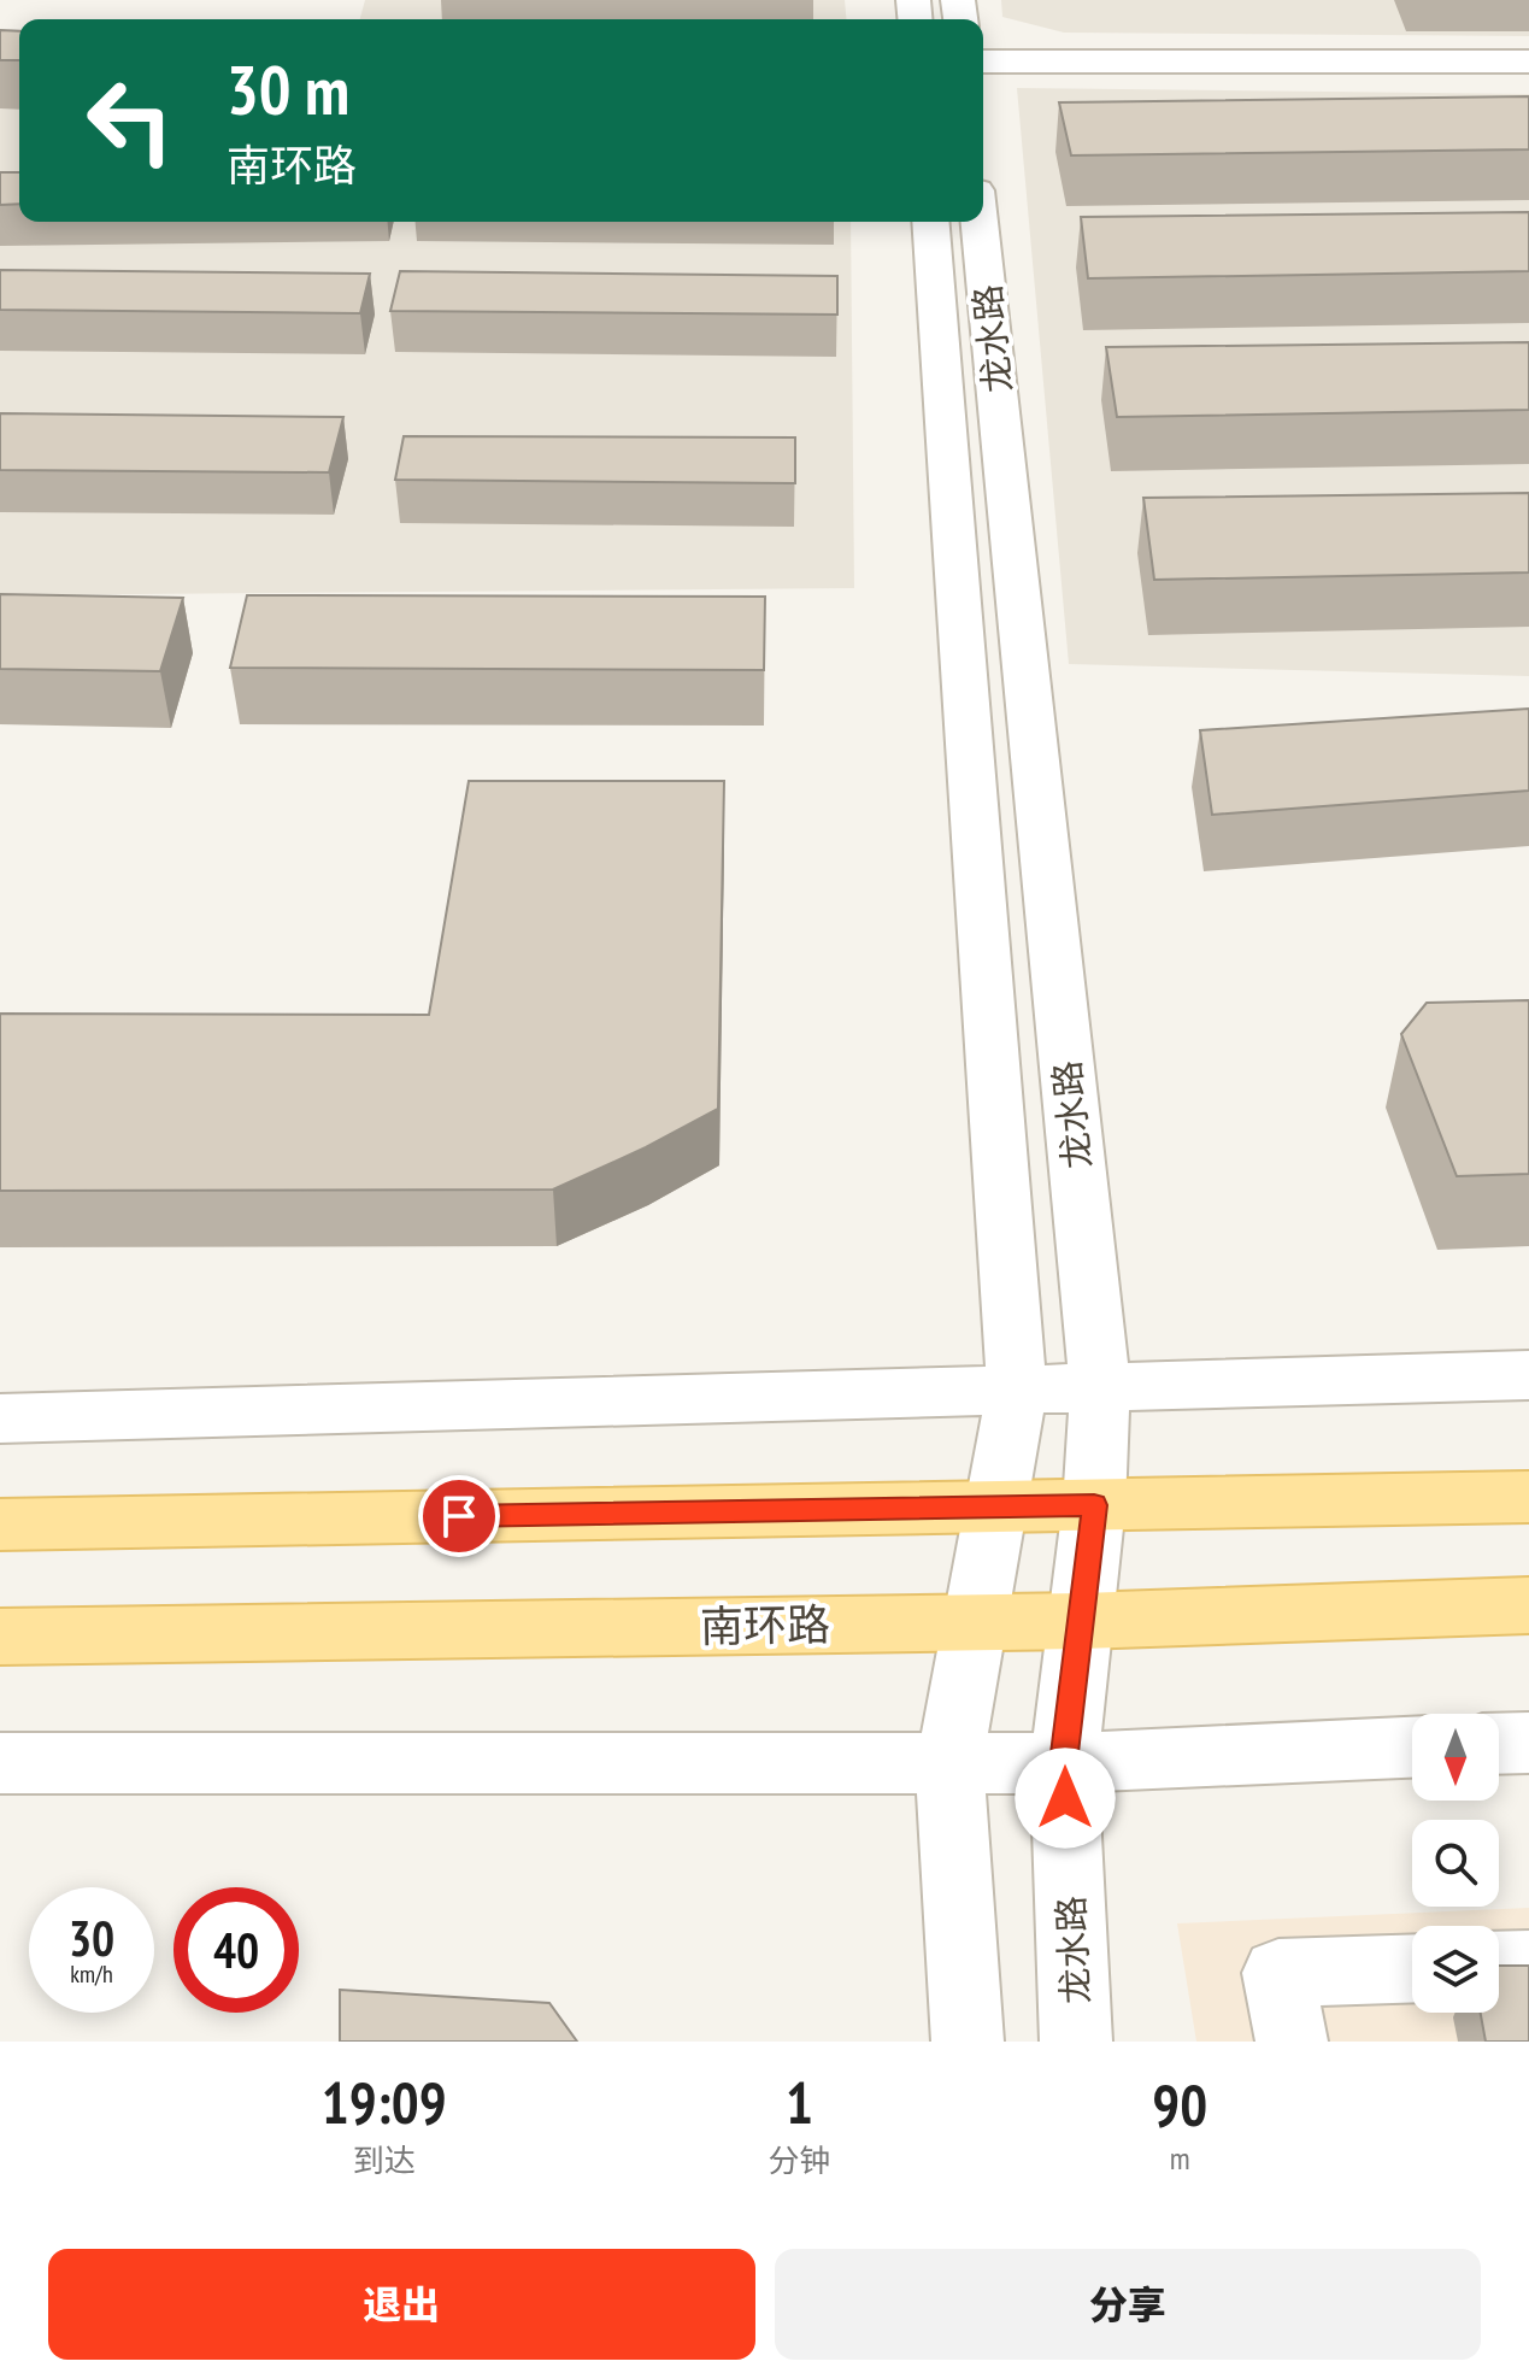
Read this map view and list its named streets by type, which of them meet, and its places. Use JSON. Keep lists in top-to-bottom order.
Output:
{
  "streets": {
    "main road": ["南环路"],
    "street": ["龙水路"]
  },
  "crossings": [
    ["龙水路", "南环路"]
  ],
  "north": "bottom",
  "page": {
    "turn": ["30 m", "南环路"],
    "speed": "30 km/h",
    "limit": "40",
    "eta": [
      "19:09",
      "到达",
      "1",
      "分钟",
      "90",
      "m"
    ],
    "buttons": ["退出", "分享"]
  }
}
